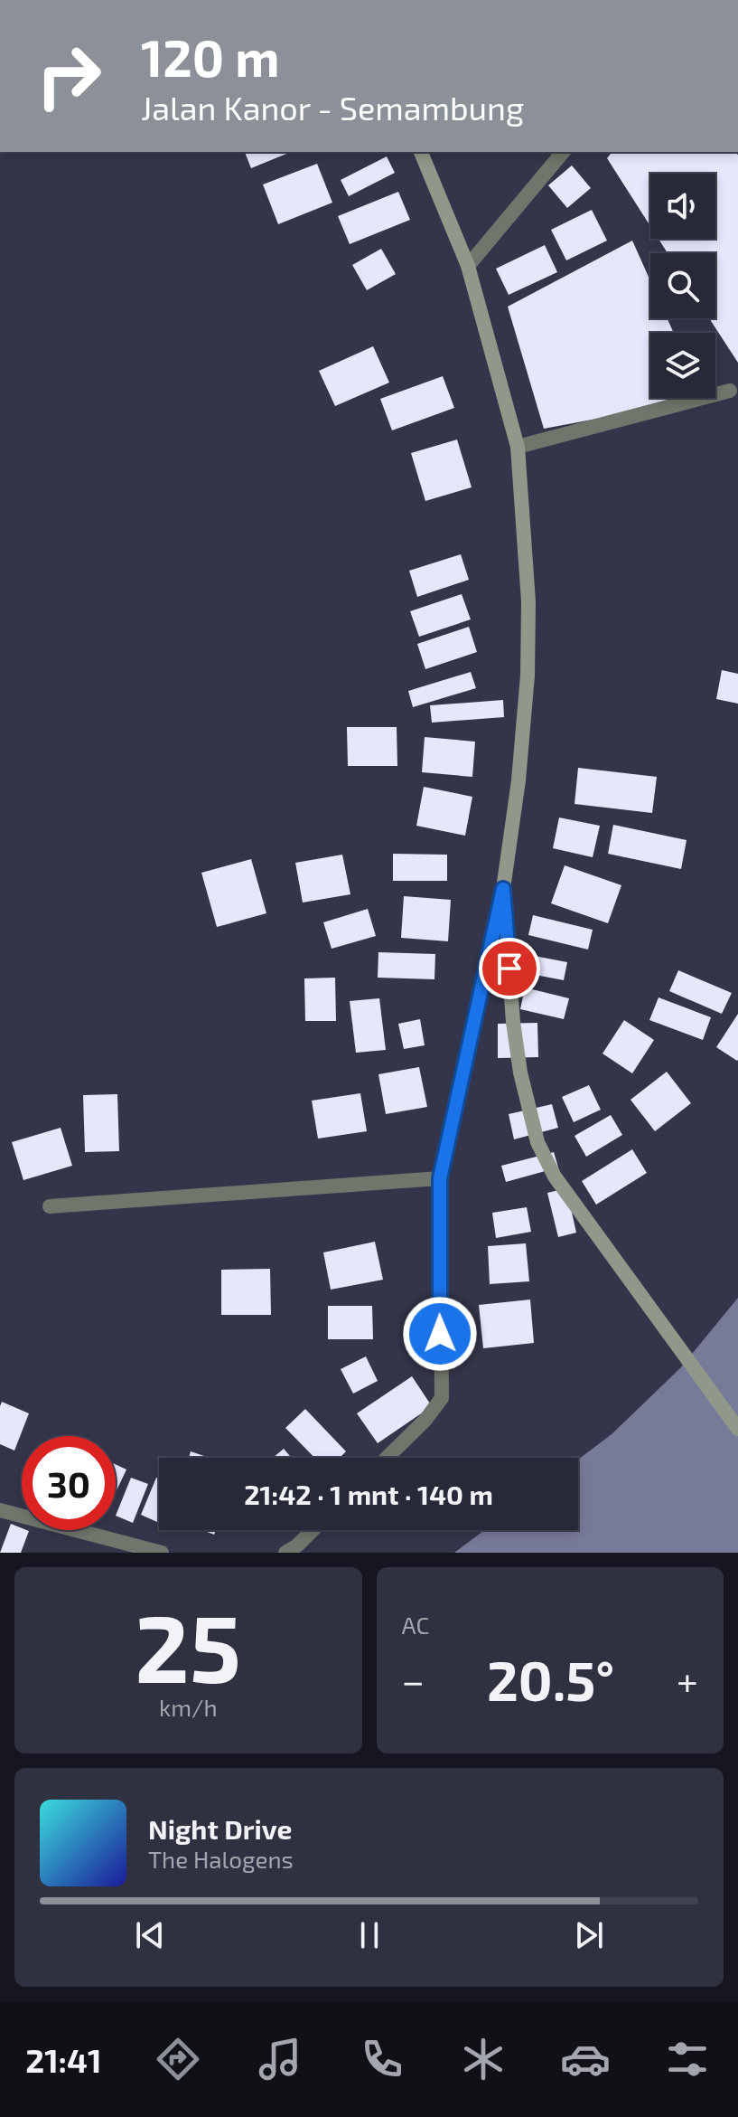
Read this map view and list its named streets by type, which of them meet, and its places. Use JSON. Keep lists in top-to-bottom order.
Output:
{
  "page": {
    "turn": ["120 m", "Jalan Kanor - Semambung"],
    "limit": "30",
    "trip": "21:42 · 1 mnt · 140 m",
    "tile": [
      ["25", "km/h"],
      "AC"
    ],
    "heat": ["−", "20.5°", "+"],
    "song": ["Night Drive", "The Halogens"],
    "tabs": "21:41"
  }
}
